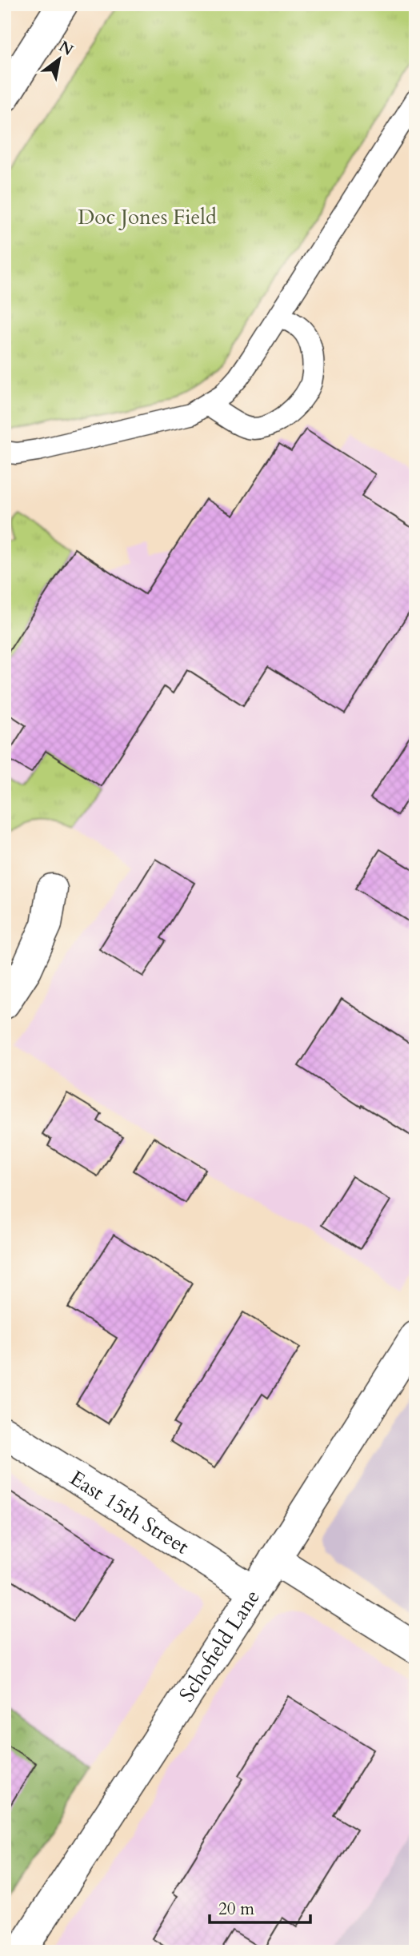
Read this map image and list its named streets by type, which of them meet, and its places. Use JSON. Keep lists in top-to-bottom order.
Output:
{
  "streets": {
    "street": ["East 15th Street", "Schofield Lane"]
  },
  "crossings": [
    ["East 15th Street", "Schofield Lane"]
  ],
  "parks": ["Doc Jones Field"],
  "scale_bar": "20 m",
  "north": "top right"
}
